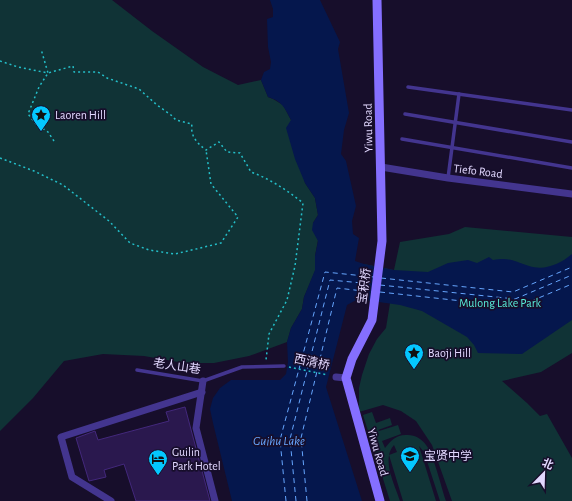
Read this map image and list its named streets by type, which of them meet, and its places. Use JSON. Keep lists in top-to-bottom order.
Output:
{
  "streets": {
    "main road": ["Yiwu Road", "宝积桥"],
    "street": ["Tiefo Road"],
    "lane": ["老人山巷"],
    "path": ["西清桥"]
  },
  "crossings": [
    ["Yiwu Road", "Tiefo Road"],
    ["Yiwu Road", "宝积桥"],
    ["西清桥", "老人山巷"]
  ],
  "water": ["Guihu Lake"],
  "parks": ["Mulong Lake Park"],
  "places": {
    "place": ["Laoren Hill", "Baoji Hill"],
    "school or university": ["宝贤中学"],
    "hotel": ["Guilin Park Hotel"]
  },
  "north": "top right"
}
